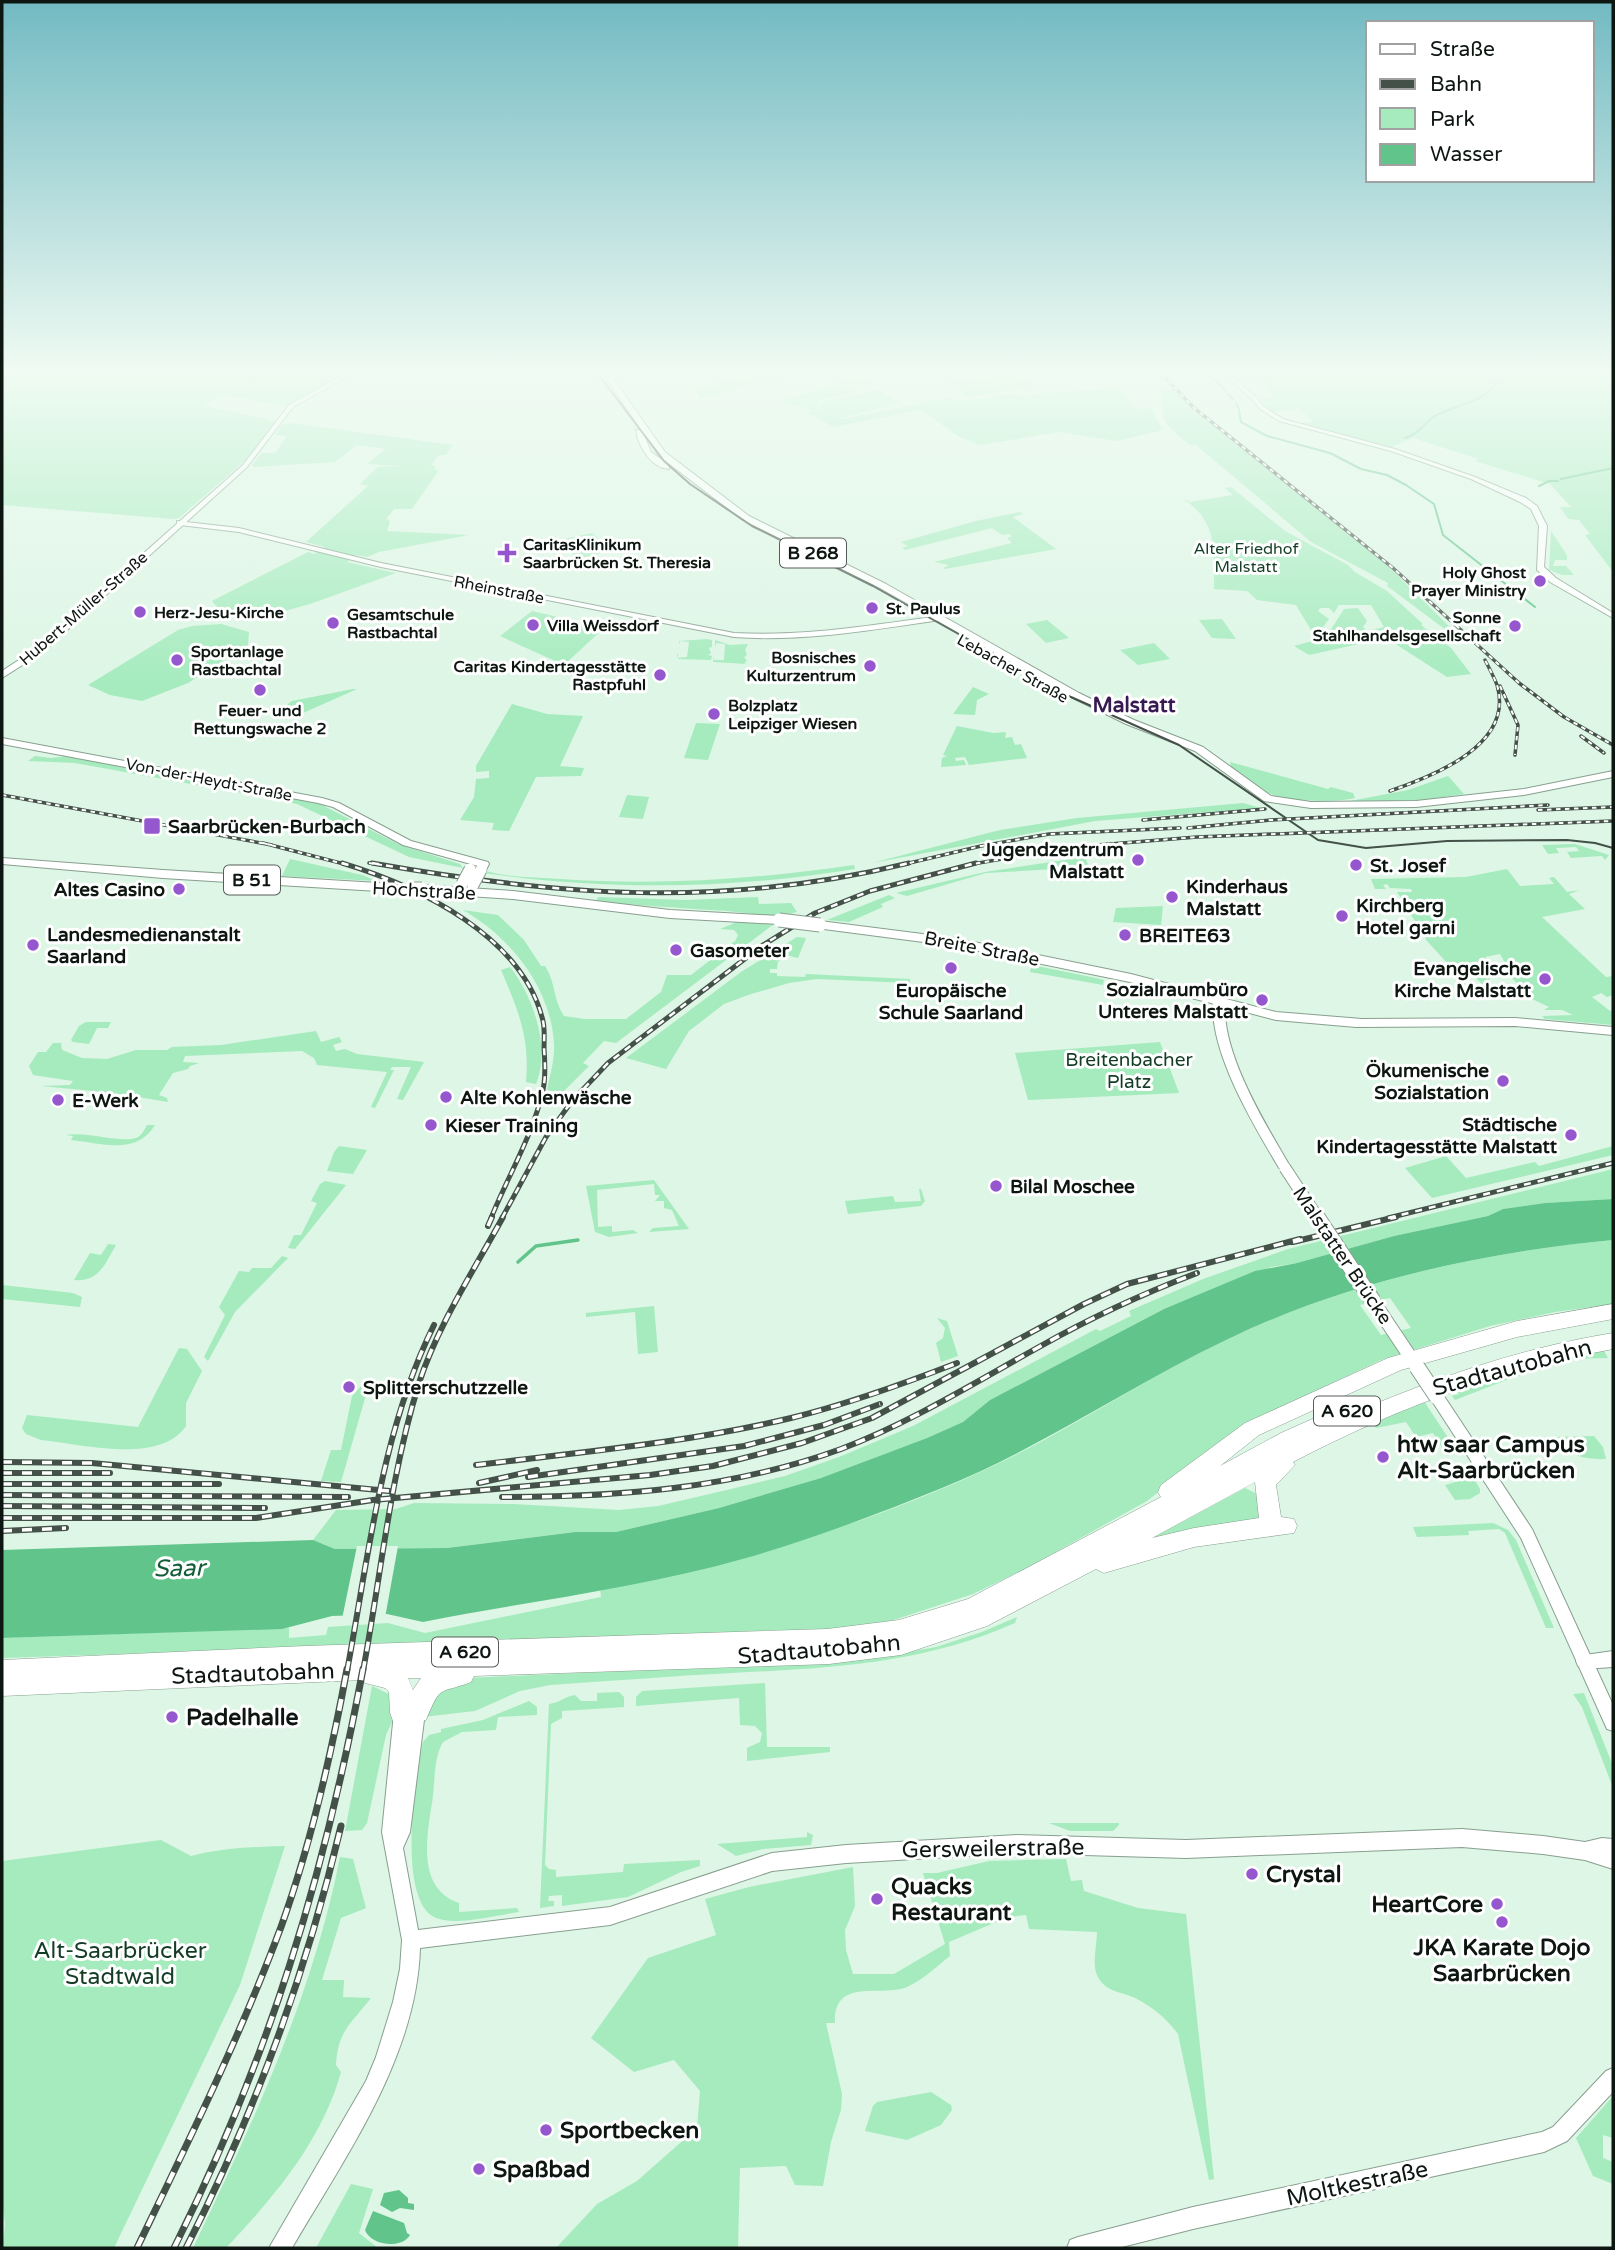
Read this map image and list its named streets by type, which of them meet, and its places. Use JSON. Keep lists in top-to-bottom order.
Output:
{
  "streets": {
    "highway": ["Stadtautobahn", "A 620"],
    "main road": [
      "B 268",
      "Rheinstraße",
      "Hubert-Müller-Straße",
      "Lebacher Straße",
      "Von-der-Heydt-Straße",
      "B 51",
      "Hochstraße",
      "Breite Straße",
      "Malstatter Brücke",
      "Gersweilerstraße",
      "Moltkestraße"
    ]
  },
  "crossings": [
    ["B 268", "Lebacher Straße"],
    ["Rheinstraße", "Hubert-Müller-Straße"],
    ["Rheinstraße", "Lebacher Straße"],
    ["Von-der-Heydt-Straße", "Hochstraße"],
    ["Hochstraße", "Breite Straße"],
    ["Breite Straße", "Malstatter Brücke"]
  ],
  "districts": ["Malstatt"],
  "water": ["Saar"],
  "parks": ["Alter Friedhof Malstatt", "Breitenbacher Platz", "Alt-Saarbrücker Stadtwald"],
  "places": {
    "health": ["CaritasKlinikum Saarbrücken St. Theresia"],
    "other": [
      "Holy Ghost Prayer Ministry",
      "St. Paulus",
      "Herz-Jesu-Kirche",
      "Gesamtschule Rastbachtal",
      "Villa Weissdorf",
      "Sonne Stahlhandelsgesellschaft",
      "Sportanlage Rastbachtal",
      "Bosnisches Kulturzentrum",
      "Caritas Kindertagesstätte Rastpfuhl",
      "Feuer- und Rettungswache 2",
      "Bolzplatz Leipziger Wiesen",
      "Jugendzentrum Malstatt",
      "St. Josef",
      "Altes Casino",
      "Kinderhaus Malstatt",
      "Kirchberg Hotel garni",
      "BREITE63",
      "Landesmedienanstalt Saarland",
      "Gasometer",
      "Europäische Schule Saarland",
      "Evangelische Kirche Malstatt",
      "Sozialraumbüro Unteres Malstatt",
      "Ökumenische Sozialstation",
      "Alte Kohlenwäsche",
      "E-Werk",
      "Kieser Training",
      "Städtische Kindertagesstätte Malstatt",
      "Bilal Moschee",
      "Splitterschutzzelle",
      "htw saar Campus Alt-Saarbrücken",
      "Padelhalle",
      "Crystal",
      "Quacks Restaurant",
      "HeartCore",
      "JKA Karate Dojo Saarbrücken",
      "Sportbecken",
      "Spaßbad"
    ],
    "transit": ["Saarbrücken-Burbach"]
  },
  "legend": [
    "Straße",
    "Bahn",
    "Park",
    "Wasser"
  ]
}
